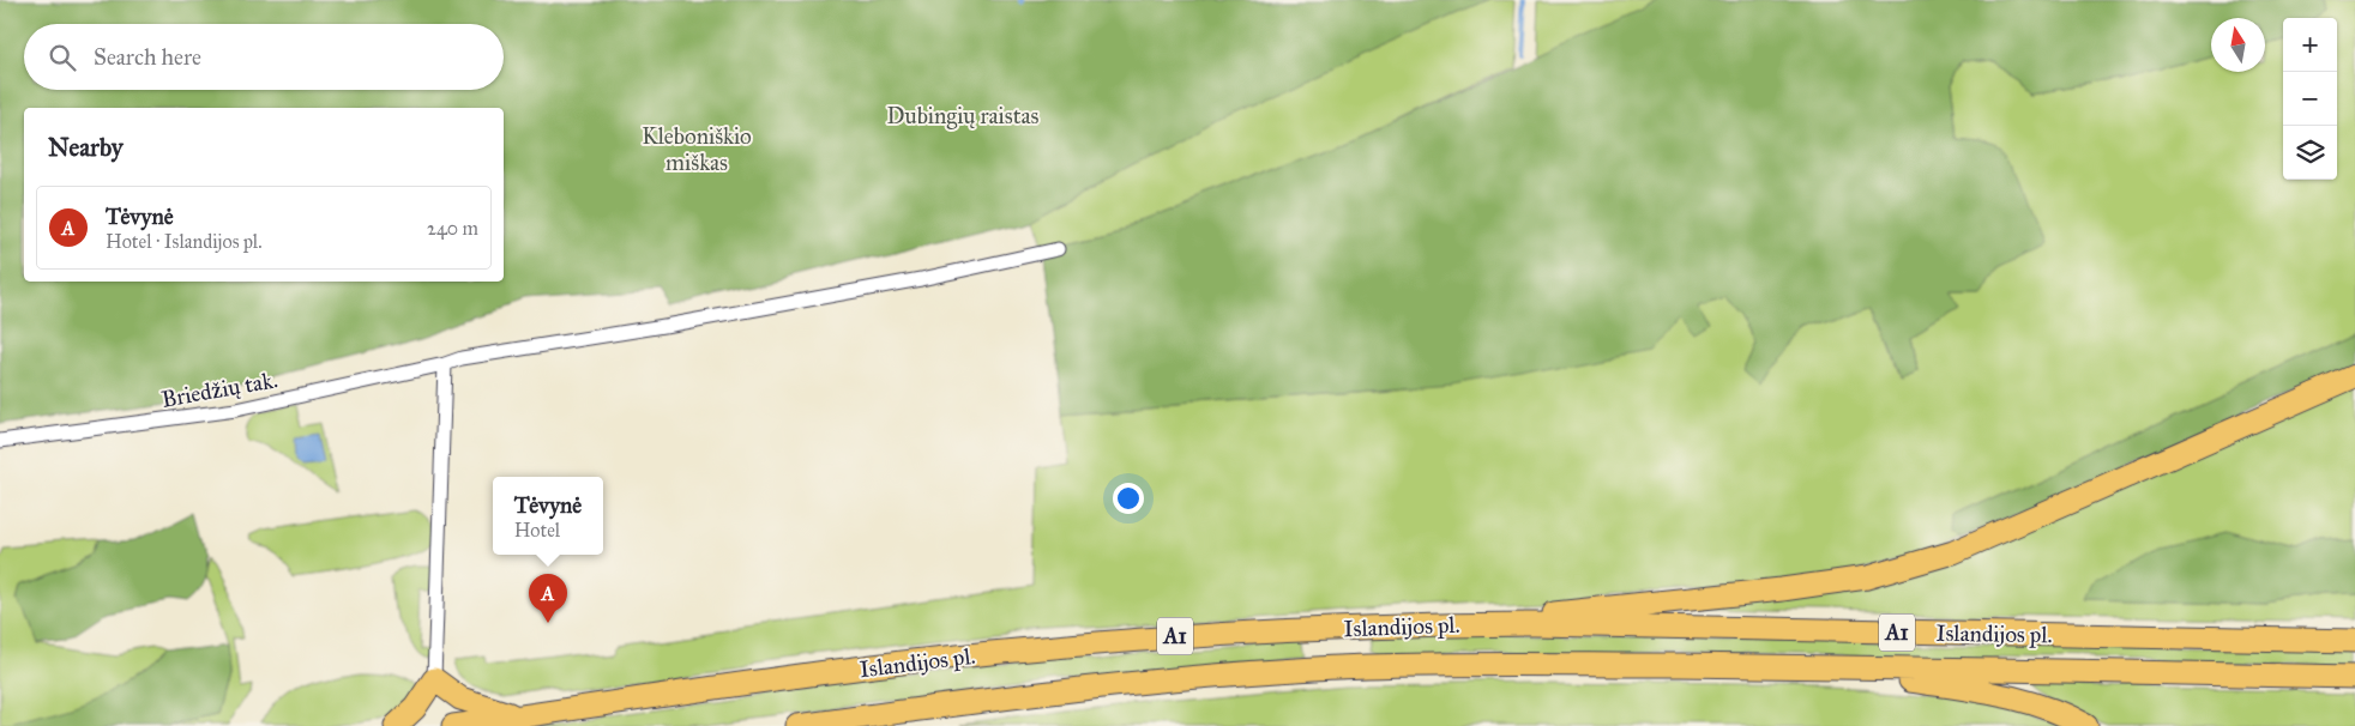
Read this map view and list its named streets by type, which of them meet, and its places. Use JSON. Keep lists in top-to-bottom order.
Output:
{
  "streets": {
    "highway": ["Islandijos pl.", "A1"],
    "street": ["Briedžių tak."]
  },
  "parks": ["Dubingių raistas", "Kleboniškio miškas"],
  "north": "top",
  "page": {
    "map_buttons": ["+", "−"],
    "search": "Search here",
    "heading": "Nearby",
    "list": [
      {
        "mark": "A",
        "name": "Tėvynė",
        "note": "Hotel · Islandijos pl.",
        "value": "240 m"
      }
    ],
    "popup": ["Tėvynė", "Hotel"],
    "pins": "A"
  }
}
